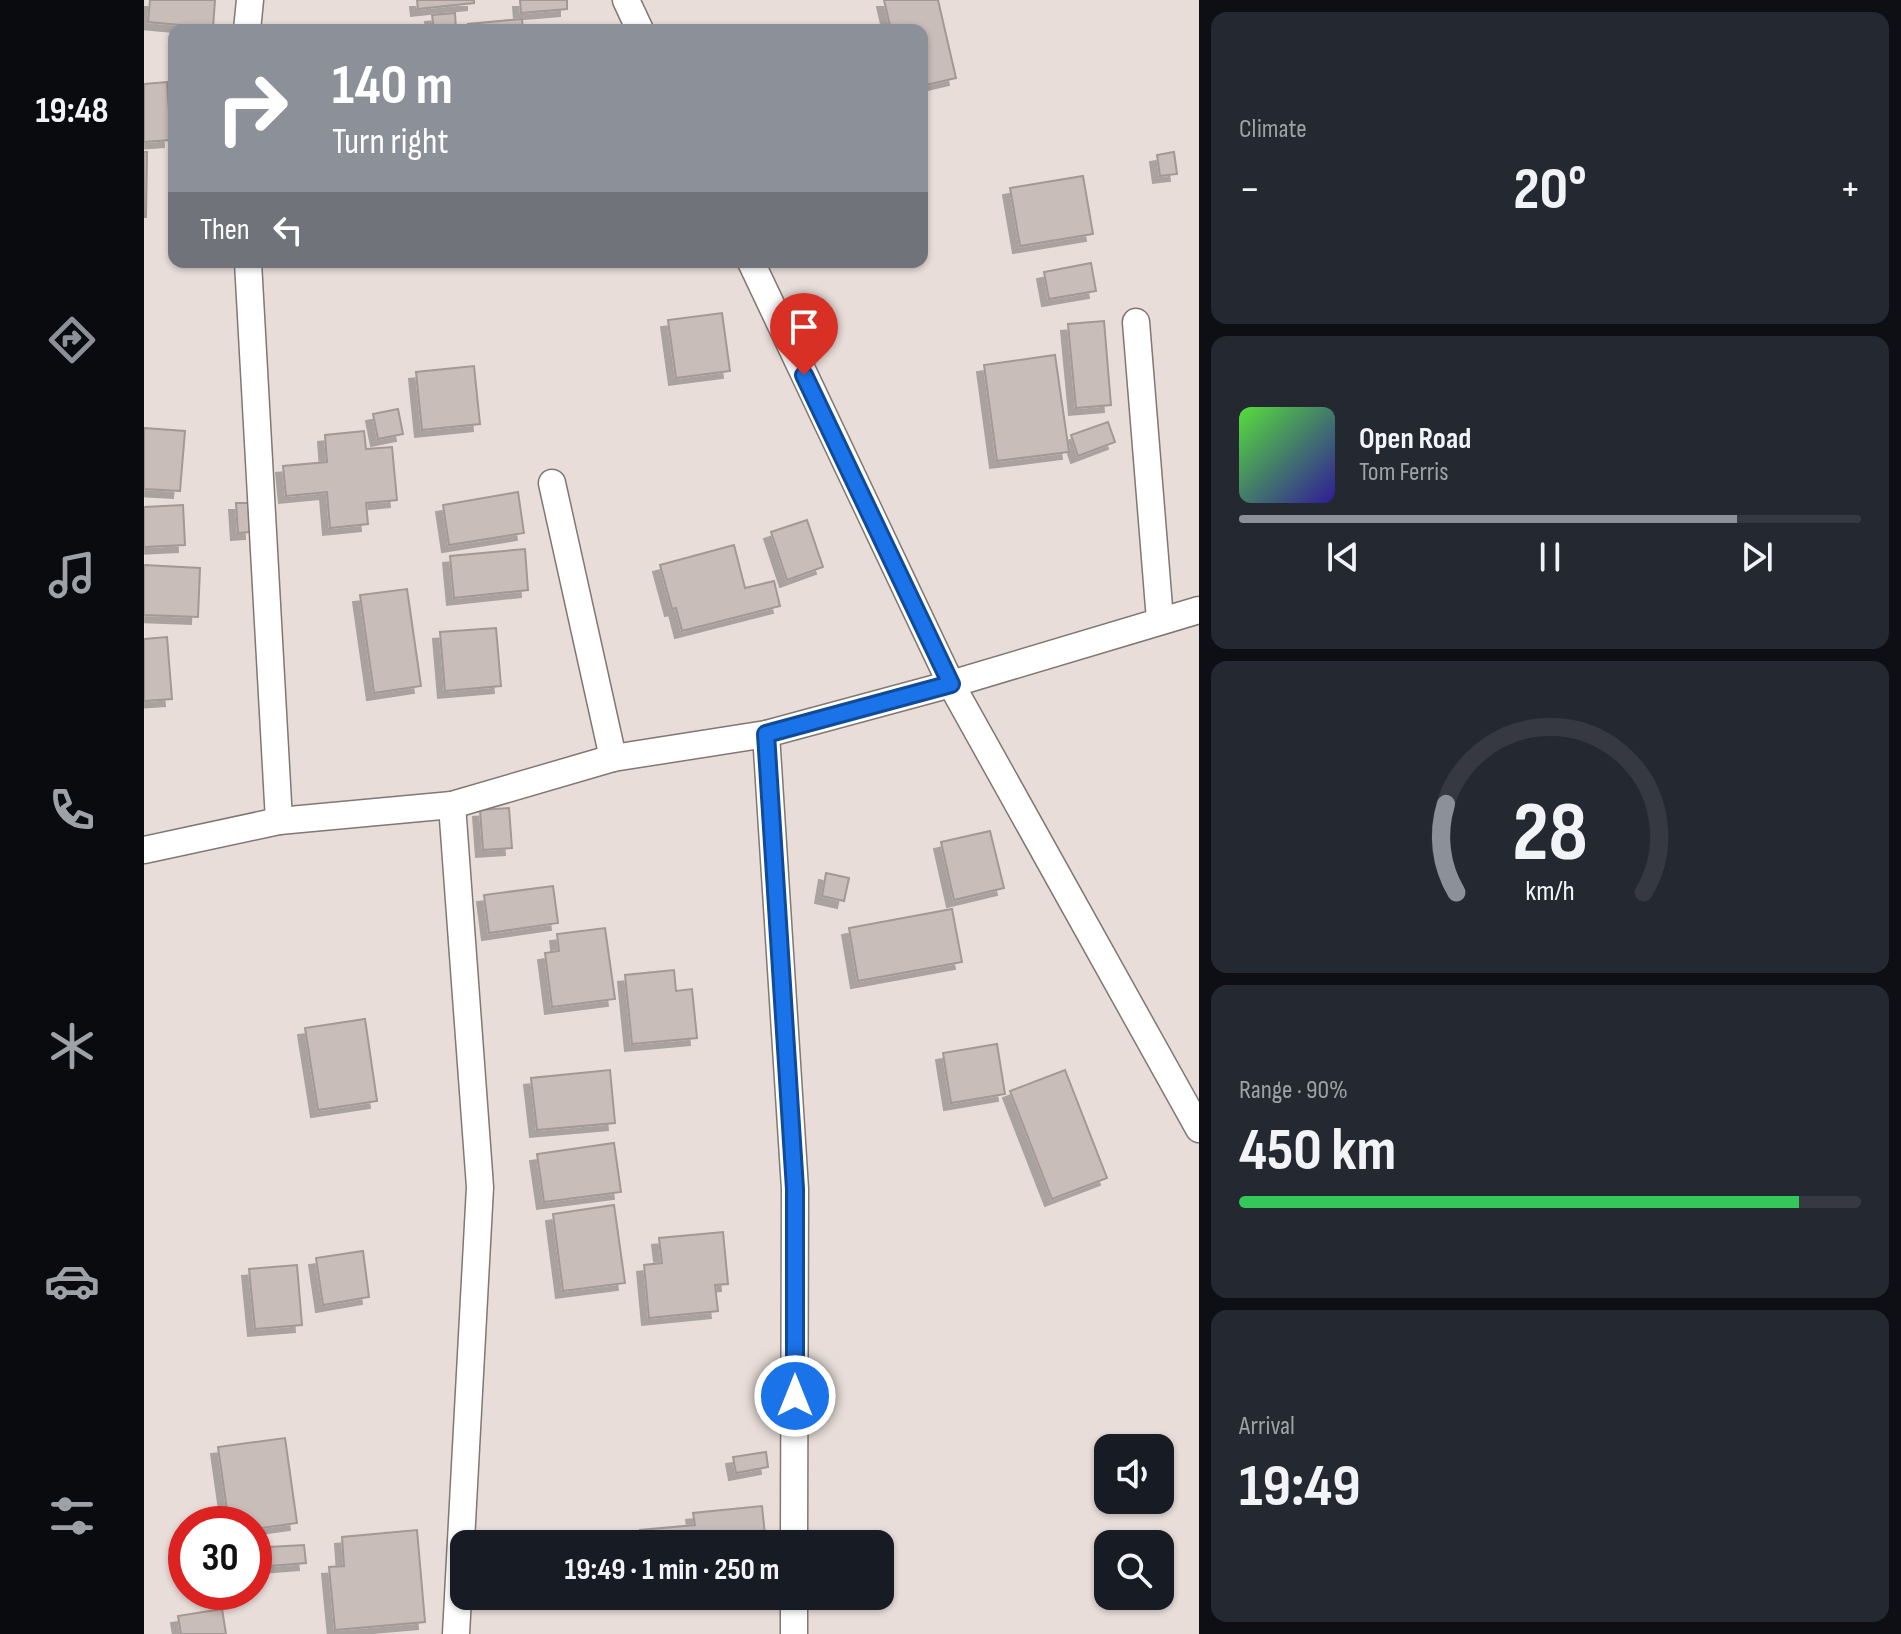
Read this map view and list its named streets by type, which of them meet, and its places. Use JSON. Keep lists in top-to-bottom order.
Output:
{
  "page": {
    "tabs": "19:48",
    "tile": [
      "Climate",
      ["Range · 90%", "450 km"],
      ["Arrival", "19:49"]
    ],
    "turn": ["140 m", "Turn right"],
    "heat": ["−", "20°", "+"],
    "then": "Then",
    "song": ["Open Road", "Tom Ferris"],
    "limit": "30",
    "trip": "19:49 · 1 min · 250 m",
    "gauge": ["28", "km/h"]
  }
}
